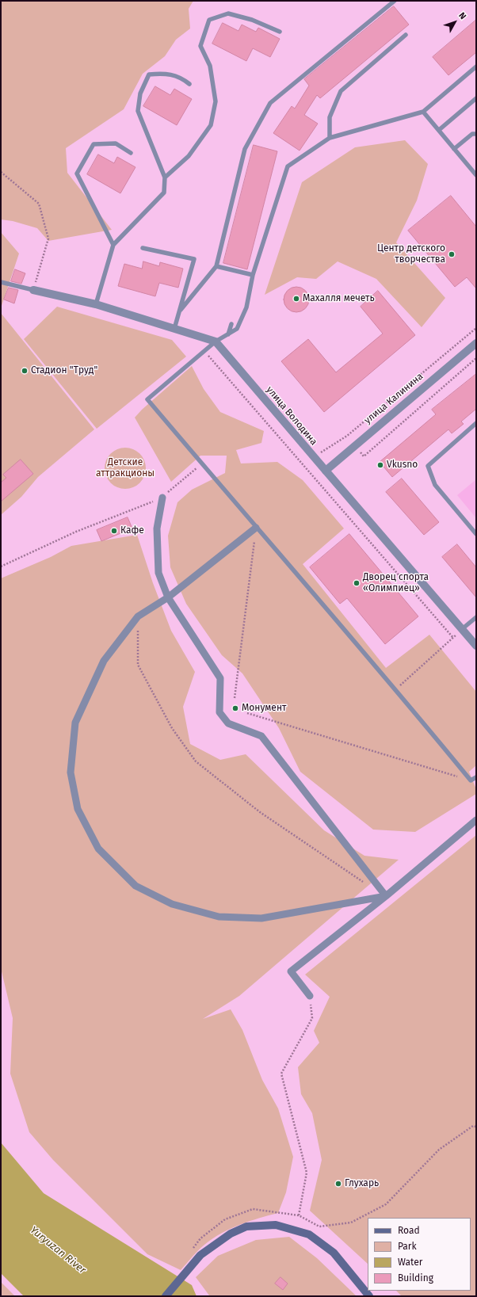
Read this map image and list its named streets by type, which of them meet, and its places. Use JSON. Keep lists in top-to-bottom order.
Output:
{
  "streets": {
    "street": ["улица Калинина", "улица Володина"]
  },
  "crossings": [
    ["улица Калинина", "улица Володина"]
  ],
  "water": ["Yuryuzan River"],
  "parks": ["Детские аттракционы"],
  "places": [
    "Центр детского творчества",
    "Махалля мечеть",
    "Стадион \"Труд\"",
    "Vkusno",
    "Кафе",
    "Дворец спорта «Олимпиец»",
    "Монумент",
    "Глухарь"
  ],
  "legend": [
    "Road",
    "Park",
    "Water",
    "Building"
  ],
  "north": "top right"
}
